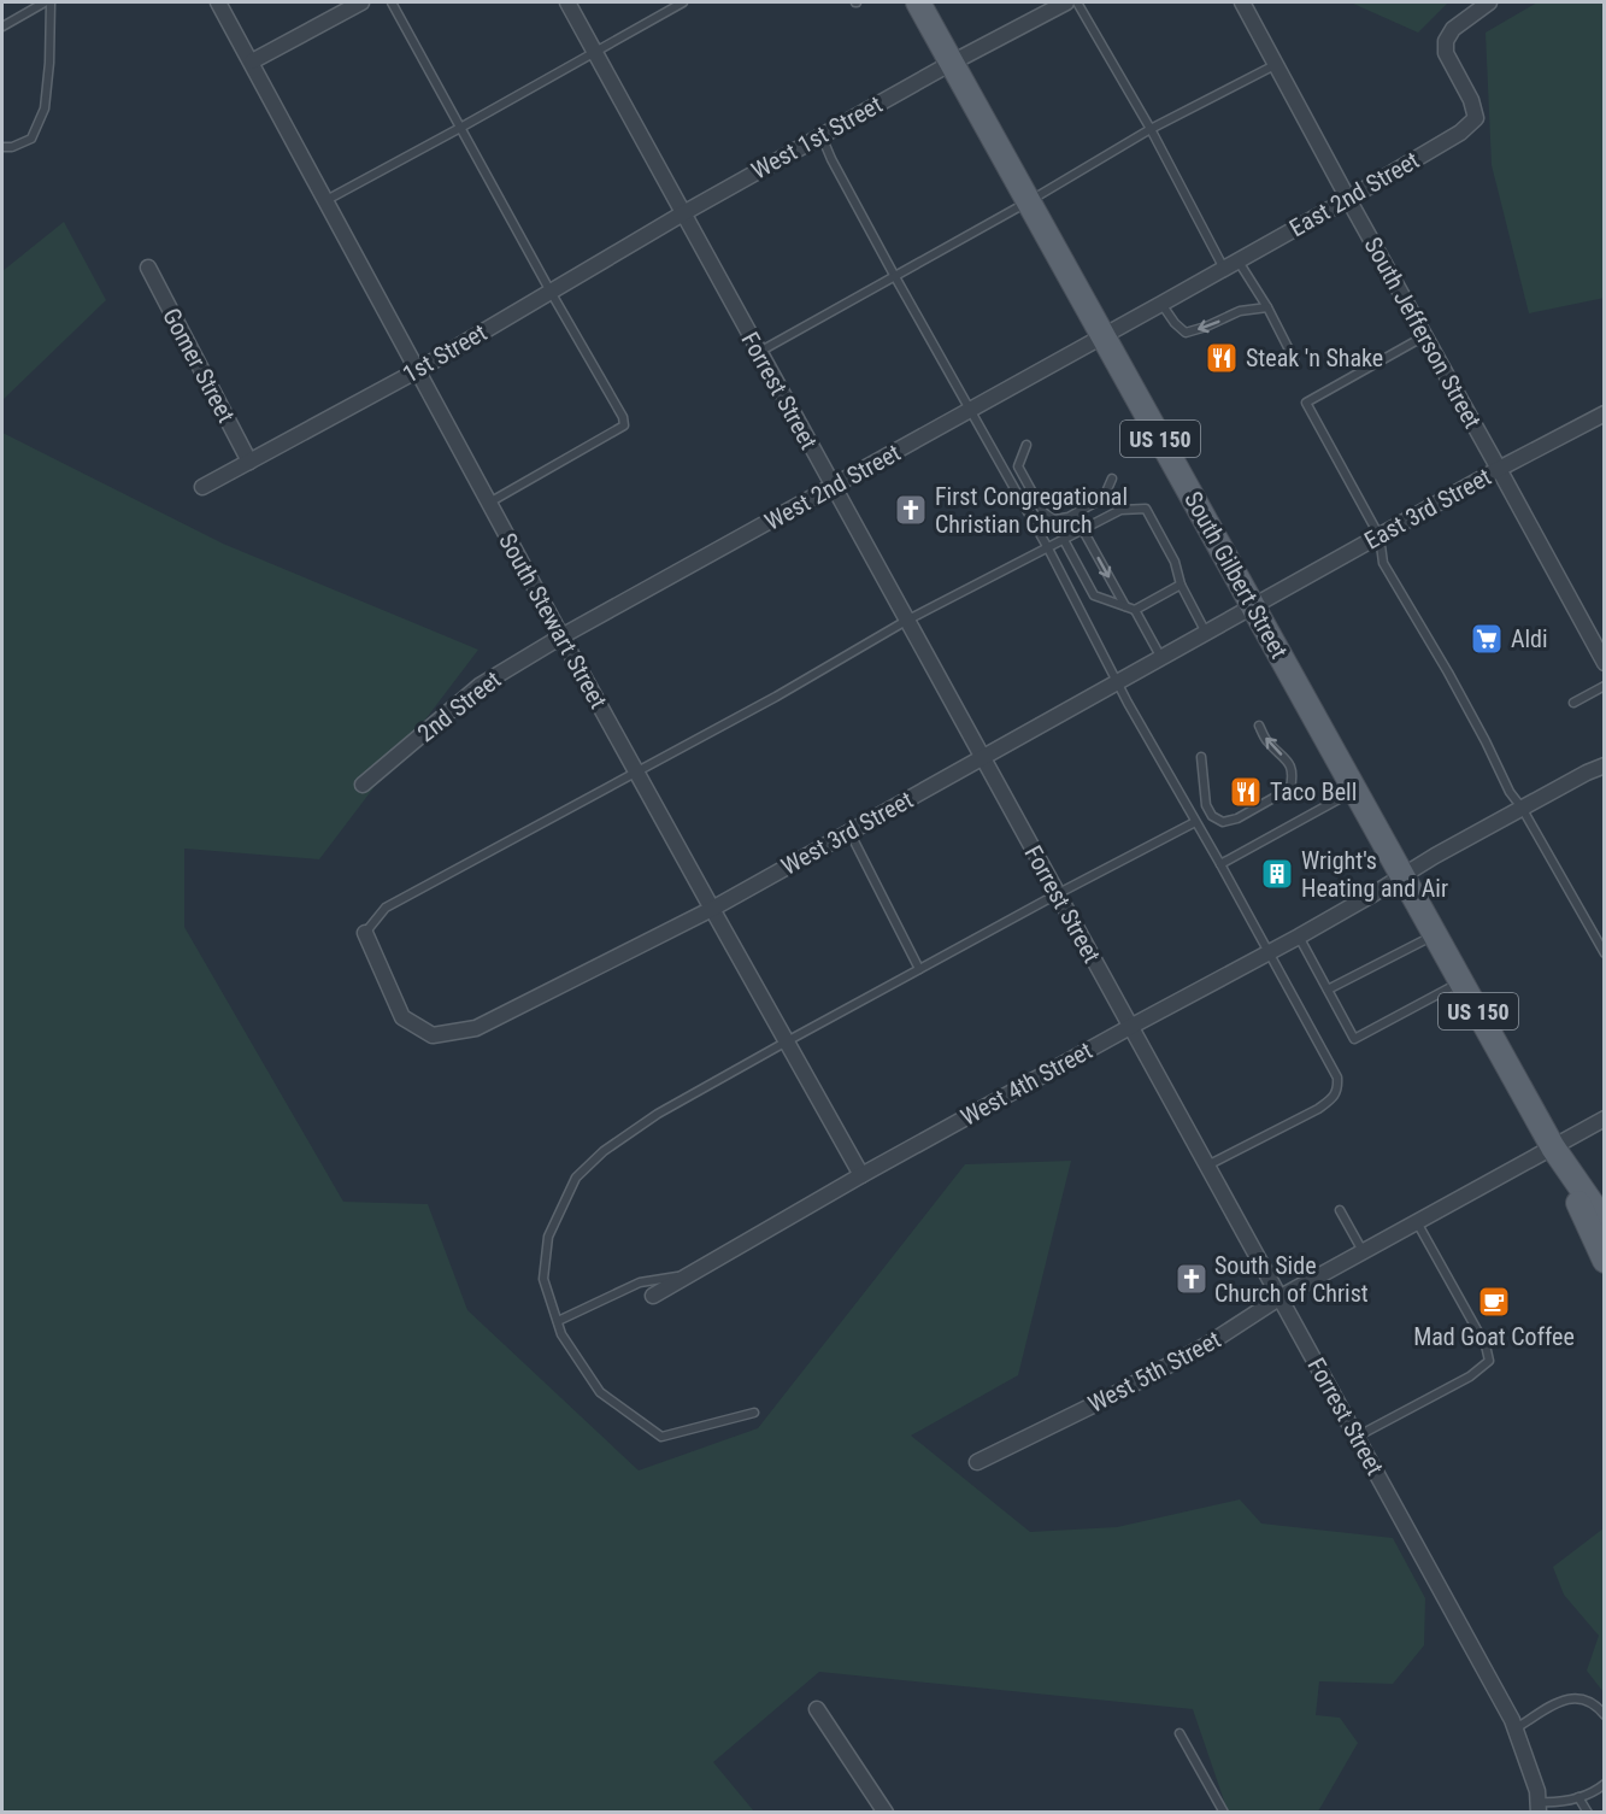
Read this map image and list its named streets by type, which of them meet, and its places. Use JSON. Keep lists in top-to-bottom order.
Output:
{
  "streets": {
    "main road": ["US 150", "South Gilbert Street"],
    "street": [
      "West 1st Street",
      "East 2nd Street",
      "South Jefferson Street",
      "1st Street",
      "Gomer Street",
      "Forrest Street",
      "West 2nd Street",
      "East 3rd Street",
      "South Stewart Street",
      "2nd Street",
      "West 3rd Street",
      "West 4th Street",
      "West 5th Street"
    ]
  },
  "crossings": [
    ["West 1st Street", "1st Street"],
    ["West 1st Street", "Forrest Street"],
    ["West 1st Street", "South Gilbert Street"],
    ["East 2nd Street", "South Jefferson Street"],
    ["East 2nd Street", "West 2nd Street"],
    ["East 2nd Street", "South Gilbert Street"],
    ["South Jefferson Street", "East 3rd Street"],
    ["1st Street", "Gomer Street"],
    ["1st Street", "Forrest Street"],
    ["1st Street", "South Stewart Street"],
    ["Forrest Street", "West 2nd Street"],
    ["Forrest Street", "West 3rd Street"],
    ["Forrest Street", "West 4th Street"],
    ["Forrest Street", "West 5th Street"],
    ["West 2nd Street", "South Gilbert Street"],
    ["West 2nd Street", "South Stewart Street"],
    ["West 2nd Street", "2nd Street"],
    ["East 3rd Street", "South Gilbert Street"],
    ["East 3rd Street", "West 3rd Street"],
    ["South Gilbert Street", "West 3rd Street"],
    ["South Gilbert Street", "West 4th Street"],
    ["South Gilbert Street", "West 5th Street"],
    ["South Stewart Street", "2nd Street"],
    ["South Stewart Street", "West 3rd Street"],
    ["South Stewart Street", "West 4th Street"]
  ],
  "places": {
    "restaurant": ["Steak 'n Shake", "Taco Bell"],
    "church": ["First Congregational Christian Church", "South Side Church of Christ"],
    "supermarket": ["Aldi"],
    "building": ["Wright's Heating and Air"],
    "cafe": ["Mad Goat Coffee"]
  }
}
